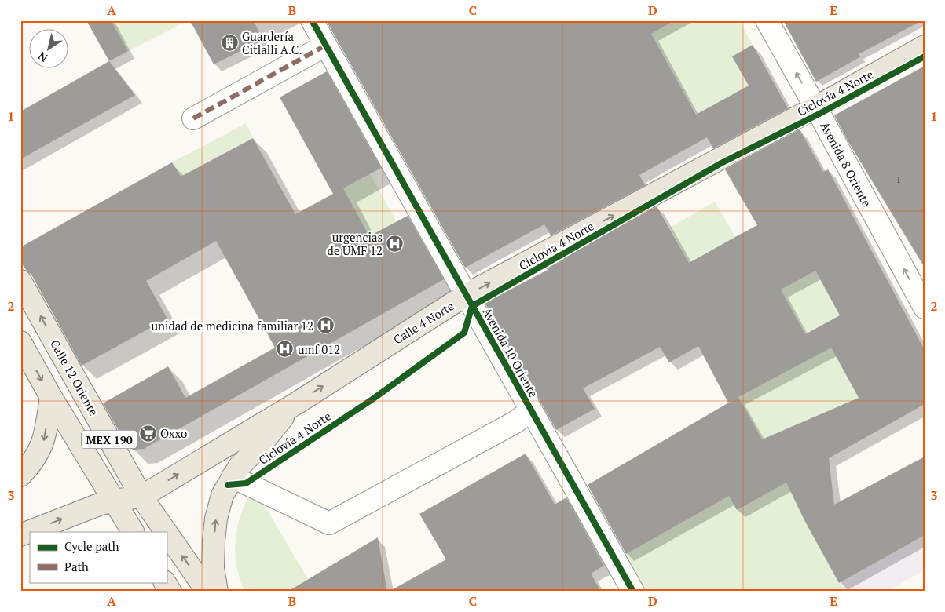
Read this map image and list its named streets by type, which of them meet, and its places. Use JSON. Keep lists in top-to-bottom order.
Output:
{
  "streets": {
    "main road": ["Calle 4 Norte", "Calle 12 Oriente", "MEX 190"],
    "street": ["Avenida 8 Oriente", "Avenida 10 Oriente"],
    "cycle path": ["Ciclovía 4 Norte"]
  },
  "crossings": [
    ["Avenida 8 Oriente", "Calle 4 Norte"],
    ["Calle 4 Norte", "Avenida 10 Oriente"],
    ["Calle 4 Norte", "Calle 12 Oriente"],
    ["Calle 4 Norte", "MEX 190"]
  ],
  "one_way": ["Avenida 8 Oriente", "Calle 4 Norte"],
  "places": {
    "building": ["Guardería Citlalli A.C."],
    "hospital": ["urgencias de UMF 12", "unidad de medicina familiar 12", "umf 012"],
    "supermarket": ["Oxxo"]
  },
  "house_numbers": ["1"],
  "legend": ["Cycle path", "Path"],
  "north": "bottom left",
  "grid": {
    "columns": [
      "A",
      "B",
      "C",
      "D",
      "E"
    ],
    "rows": ["1", "2", "3"]
  }
}
